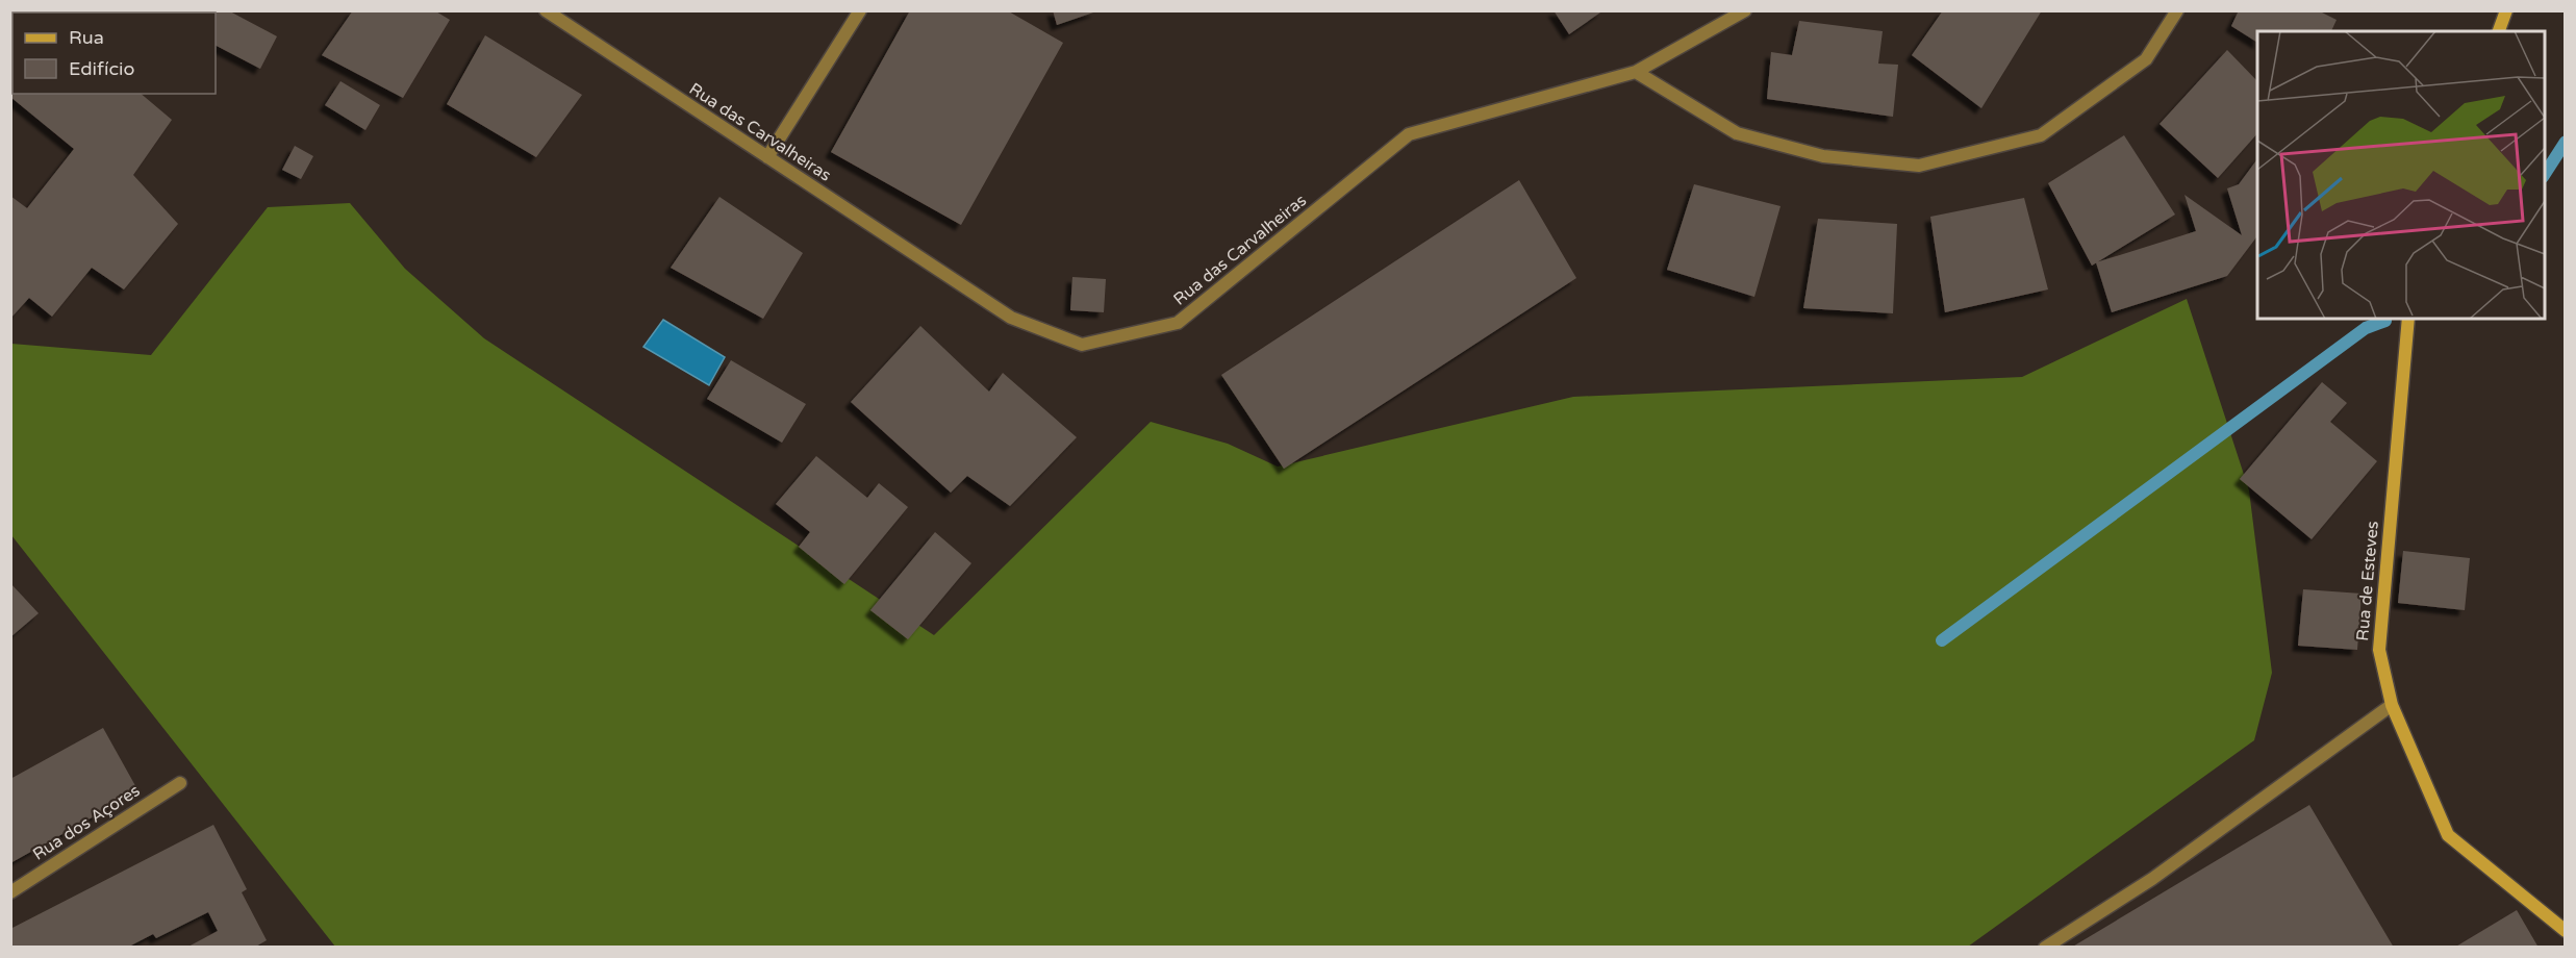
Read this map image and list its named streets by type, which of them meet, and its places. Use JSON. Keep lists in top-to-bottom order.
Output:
{
  "streets": {
    "street": ["Rua das Carvalheiras", "Rua de Esteves", "Rua dos Açores"]
  },
  "legend": ["Rua", "Edifício"]
}
